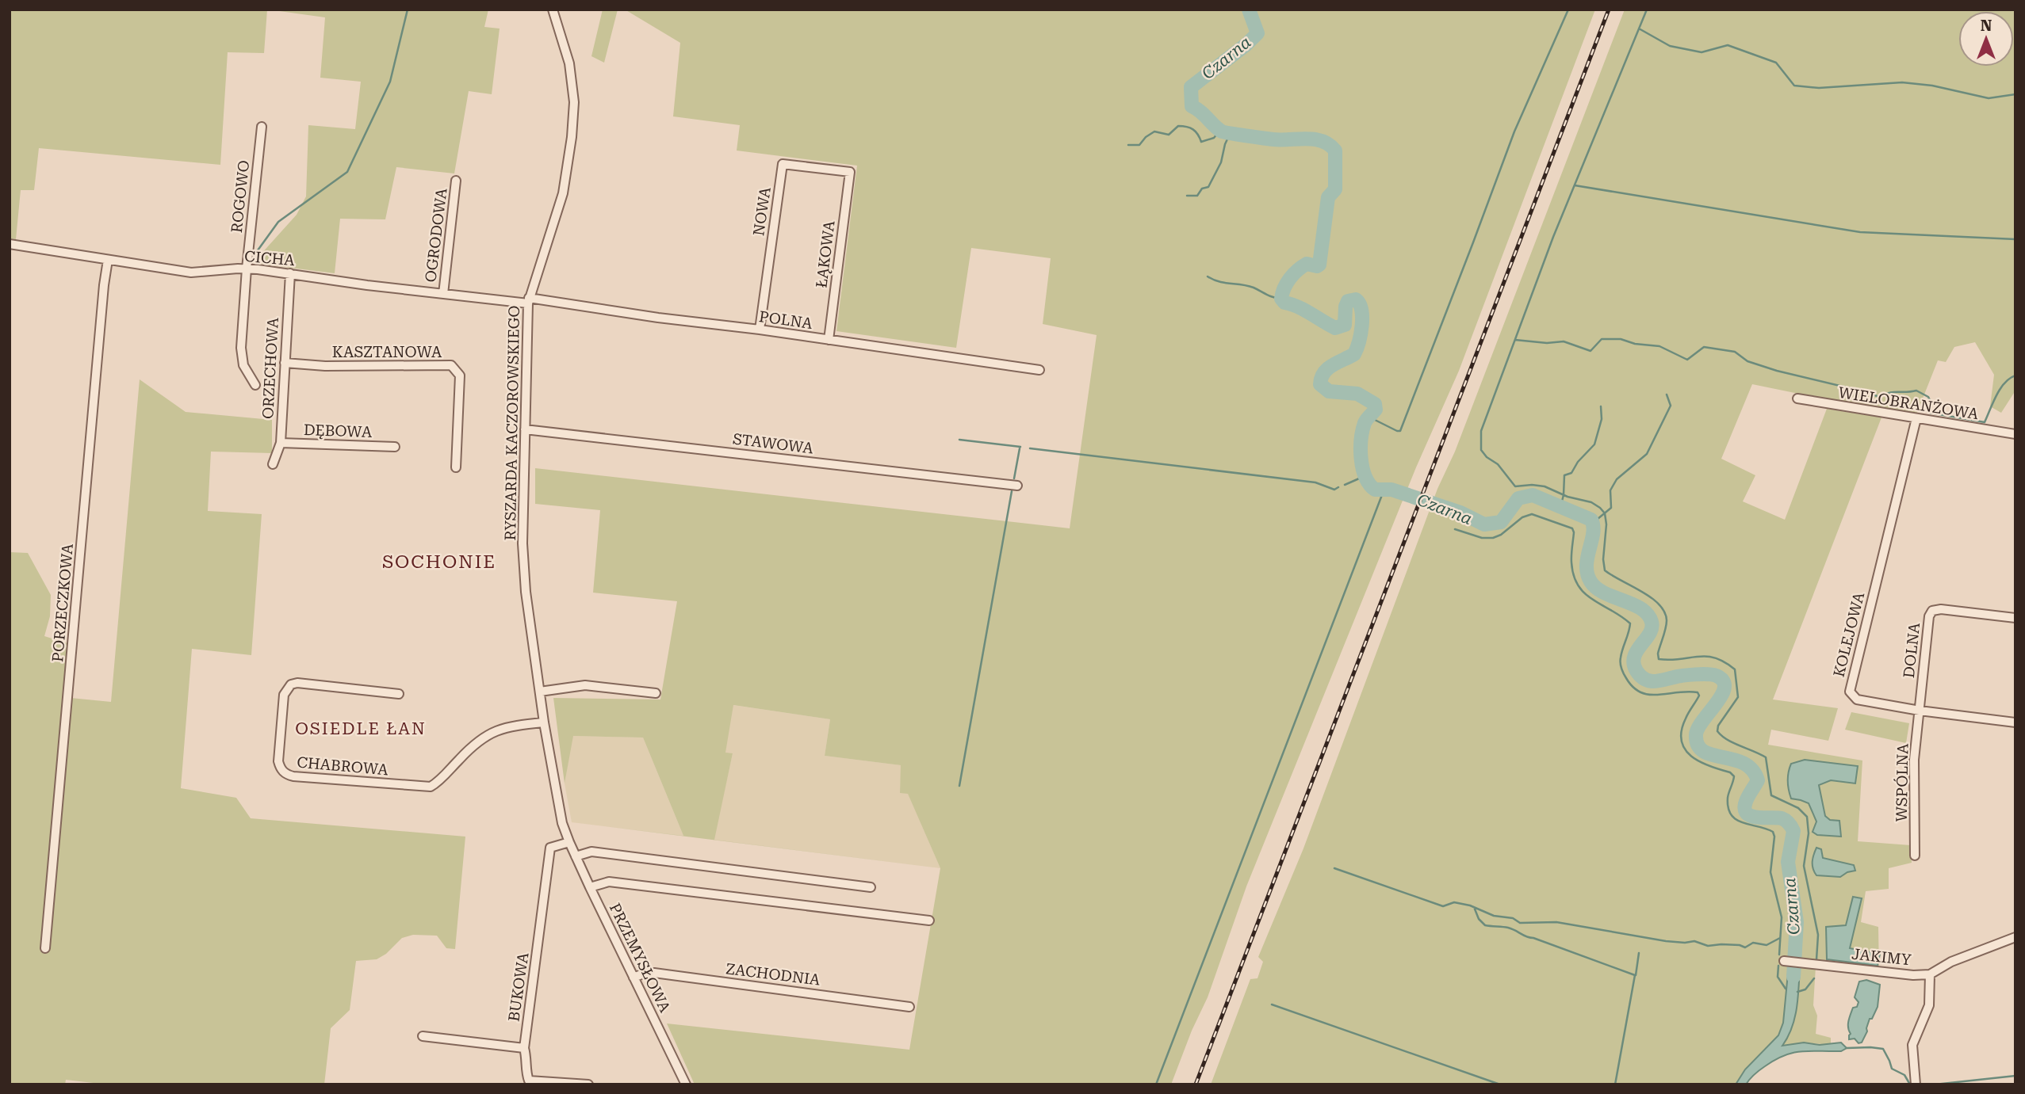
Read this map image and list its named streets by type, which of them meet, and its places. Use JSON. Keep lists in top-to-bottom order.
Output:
{
  "streets": {
    "street": [
      "ROGOWO",
      "NOWA",
      "OGRODOWA",
      "ŁĄKOWA",
      "CICHA",
      "POLNA",
      "KASZTANOWA",
      "ORZECHOWA",
      "WIELOBRANŻOWA",
      "RYSZARDA KACZOROWSKIEGO",
      "DĘBOWA",
      "STAWOWA",
      "PORZECZKOWA",
      "KOLEJOWA",
      "DOLNA",
      "CHABROWA",
      "WSPÓLNA",
      "JAKIMY",
      "PRZEMYSŁOWA",
      "ZACHODNIA",
      "BUKOWA"
    ]
  },
  "crossings": [
    ["ROGOWO", "CICHA"],
    ["NOWA", "ŁĄKOWA"],
    ["NOWA", "POLNA"],
    ["OGRODOWA", "CICHA"],
    ["ŁĄKOWA", "POLNA"],
    ["CICHA", "POLNA"],
    ["CICHA", "ORZECHOWA"],
    ["CICHA", "RYSZARDA KACZOROWSKIEGO"],
    ["CICHA", "PORZECZKOWA"],
    ["POLNA", "RYSZARDA KACZOROWSKIEGO"],
    ["KASZTANOWA", "ORZECHOWA"],
    ["ORZECHOWA", "DĘBOWA"],
    ["WIELOBRANŻOWA", "KOLEJOWA"],
    ["RYSZARDA KACZOROWSKIEGO", "STAWOWA"],
    ["RYSZARDA KACZOROWSKIEGO", "CHABROWA"],
    ["RYSZARDA KACZOROWSKIEGO", "PRZEMYSŁOWA"],
    ["RYSZARDA KACZOROWSKIEGO", "BUKOWA"],
    ["KOLEJOWA", "DOLNA"],
    ["KOLEJOWA", "WSPÓLNA"],
    ["DOLNA", "WSPÓLNA"],
    ["PRZEMYSŁOWA", "ZACHODNIA"],
    ["PRZEMYSŁOWA", "BUKOWA"]
  ],
  "districts": ["SOCHONIE", "OSIEDLE ŁAN"],
  "water": ["Czarna"],
  "north": "top"
}
